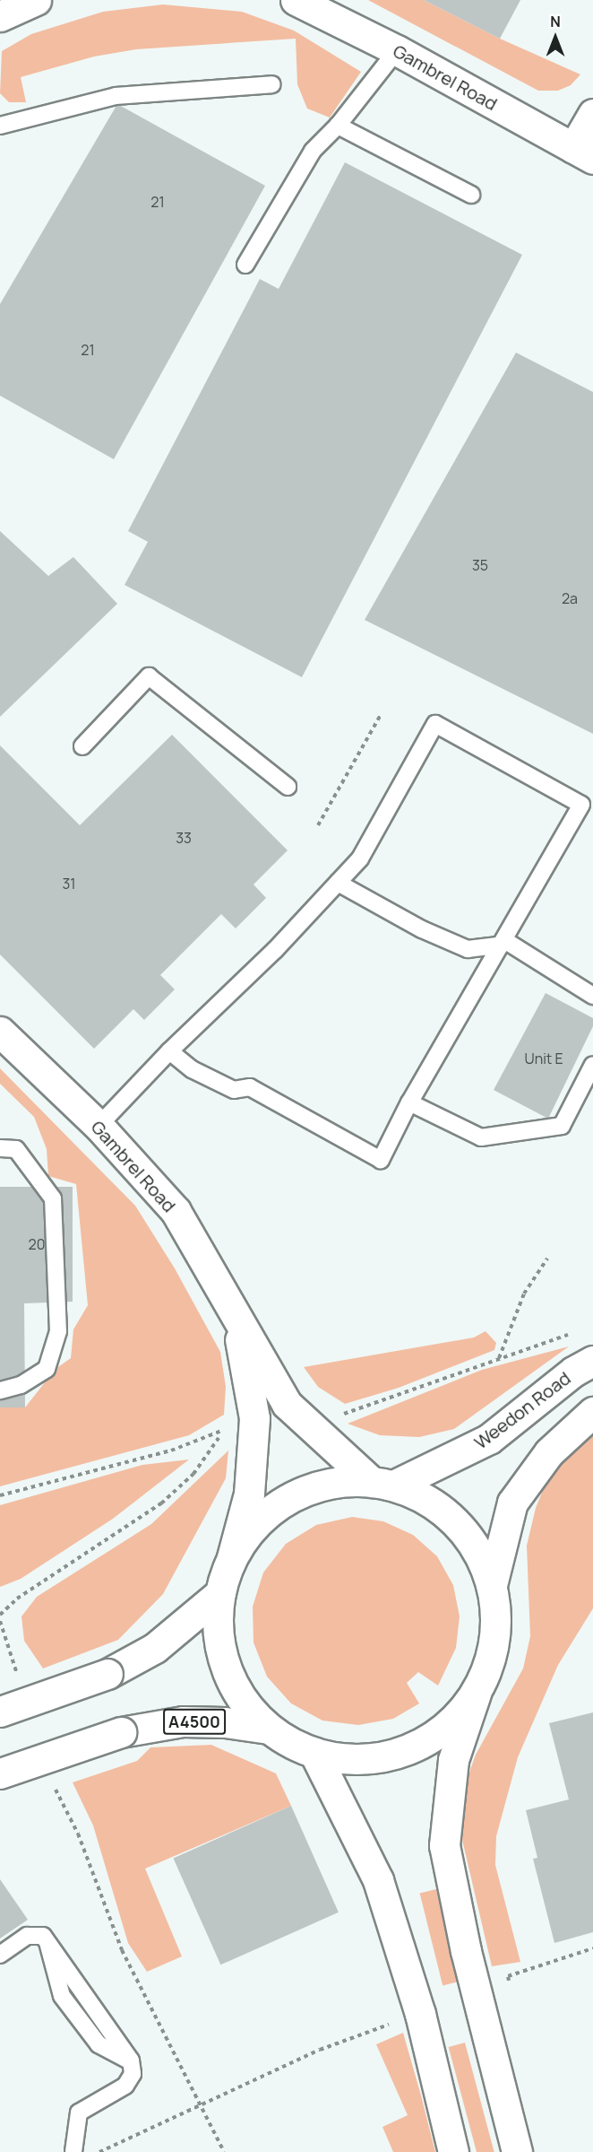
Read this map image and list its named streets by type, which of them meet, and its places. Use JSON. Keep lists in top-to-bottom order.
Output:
{
  "streets": {
    "street": ["Gambrel Road", "Weedon Road", "A4500"]
  },
  "crossings": [
    ["Gambrel Road", "Weedon Road"]
  ],
  "house_numbers": [
    "21",
    "21",
    "35",
    "2a",
    "33",
    "31",
    "Unit E",
    "20"
  ],
  "north": "top"
}
